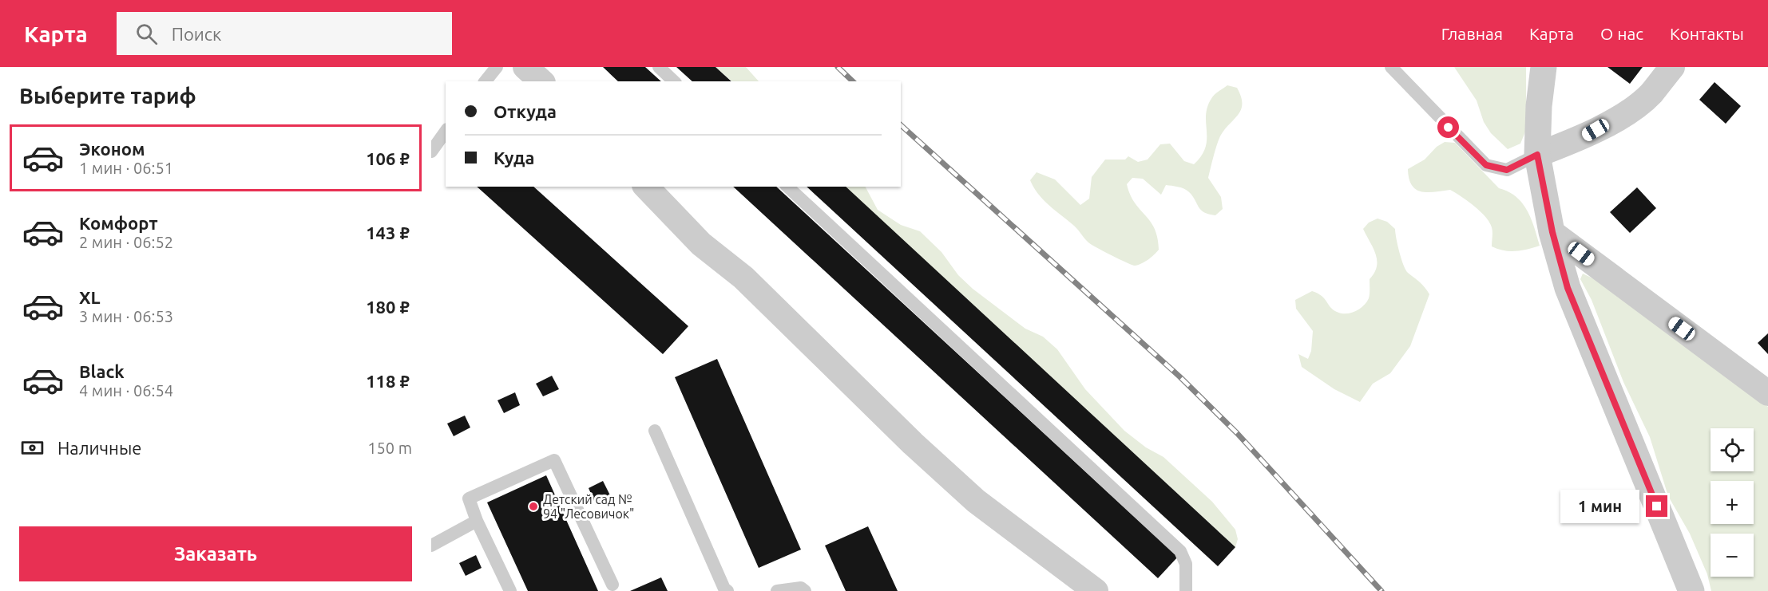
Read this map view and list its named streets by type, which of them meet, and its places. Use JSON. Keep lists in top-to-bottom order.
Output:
{
  "places": ["Детский сад № 94 \"Лесовичок\""],
  "page": {
    "header": "Карта",
    "search": "Поиск",
    "nav": [
      "Главная",
      "Карта",
      "О нас",
      "Контакты"
    ],
    "heading": "Выберите тариф",
    "banner": ["Откуда", "Куда"],
    "list": [
      {
        "name": "Эконом",
        "note": "1 мин · 06:51",
        "value": "106 ₽"
      },
      {
        "name": "Комфорт",
        "note": "2 мин · 06:52",
        "value": "143 ₽"
      },
      {
        "name": "XL",
        "note": "3 мин · 06:53",
        "value": "180 ₽"
      },
      {
        "name": "Black",
        "note": "4 мин · 06:54",
        "value": "118 ₽"
      }
    ],
    "pay": ["Наличные", "150 m"],
    "map_buttons": ["+", "−"],
    "bubble": "1 мин",
    "buttons": "Заказать"
  }
}
